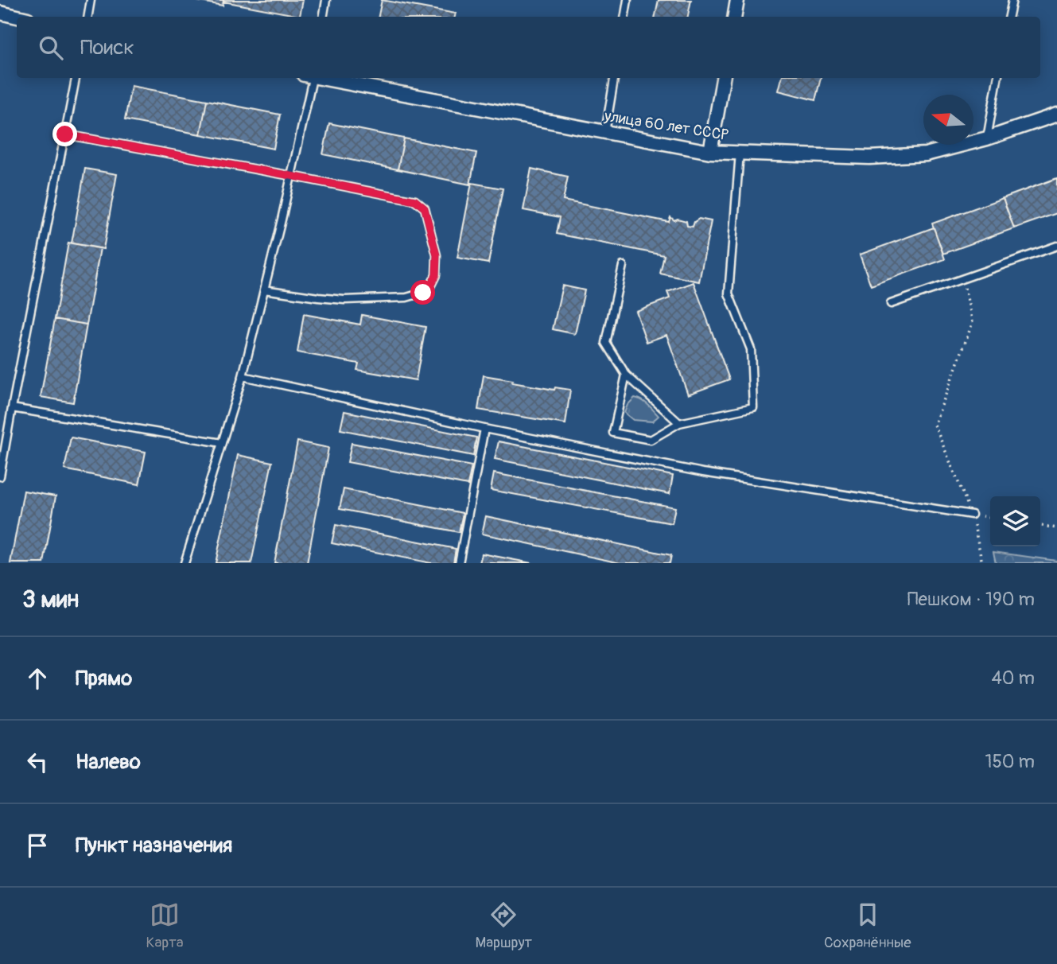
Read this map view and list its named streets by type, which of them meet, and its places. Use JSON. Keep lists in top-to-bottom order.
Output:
{
  "streets": {
    "street": ["улица 60 лет СССР"]
  },
  "north": "left",
  "page": {
    "search": "Поиск",
    "heading": ["3 мин", "Пешком · 190 m"],
    "list": [
      ["Прямо", "40 m"],
      ["Налево", "150 m"],
      "Пункт назначения"
    ],
    "nav": ["Карта", "Маршрут", "Сохранённые"]
  }
}
